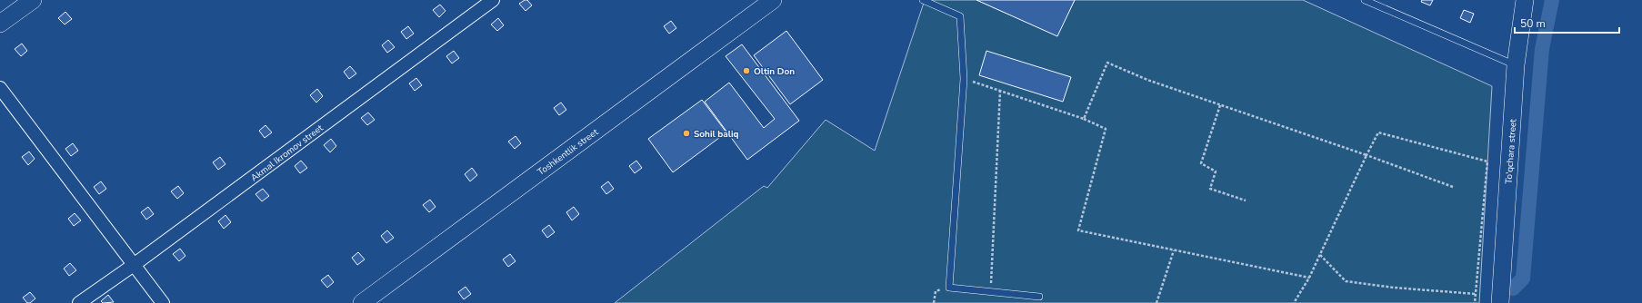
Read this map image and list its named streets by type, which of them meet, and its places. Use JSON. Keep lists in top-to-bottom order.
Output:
{
  "streets": {
    "main road": ["Toshkentlik street", "To'qchara street"],
    "street": ["Akmal Ikromov street"]
  },
  "places": ["Oltin Don", "Sohil baliq"],
  "scale_bar": "50 m"
}
